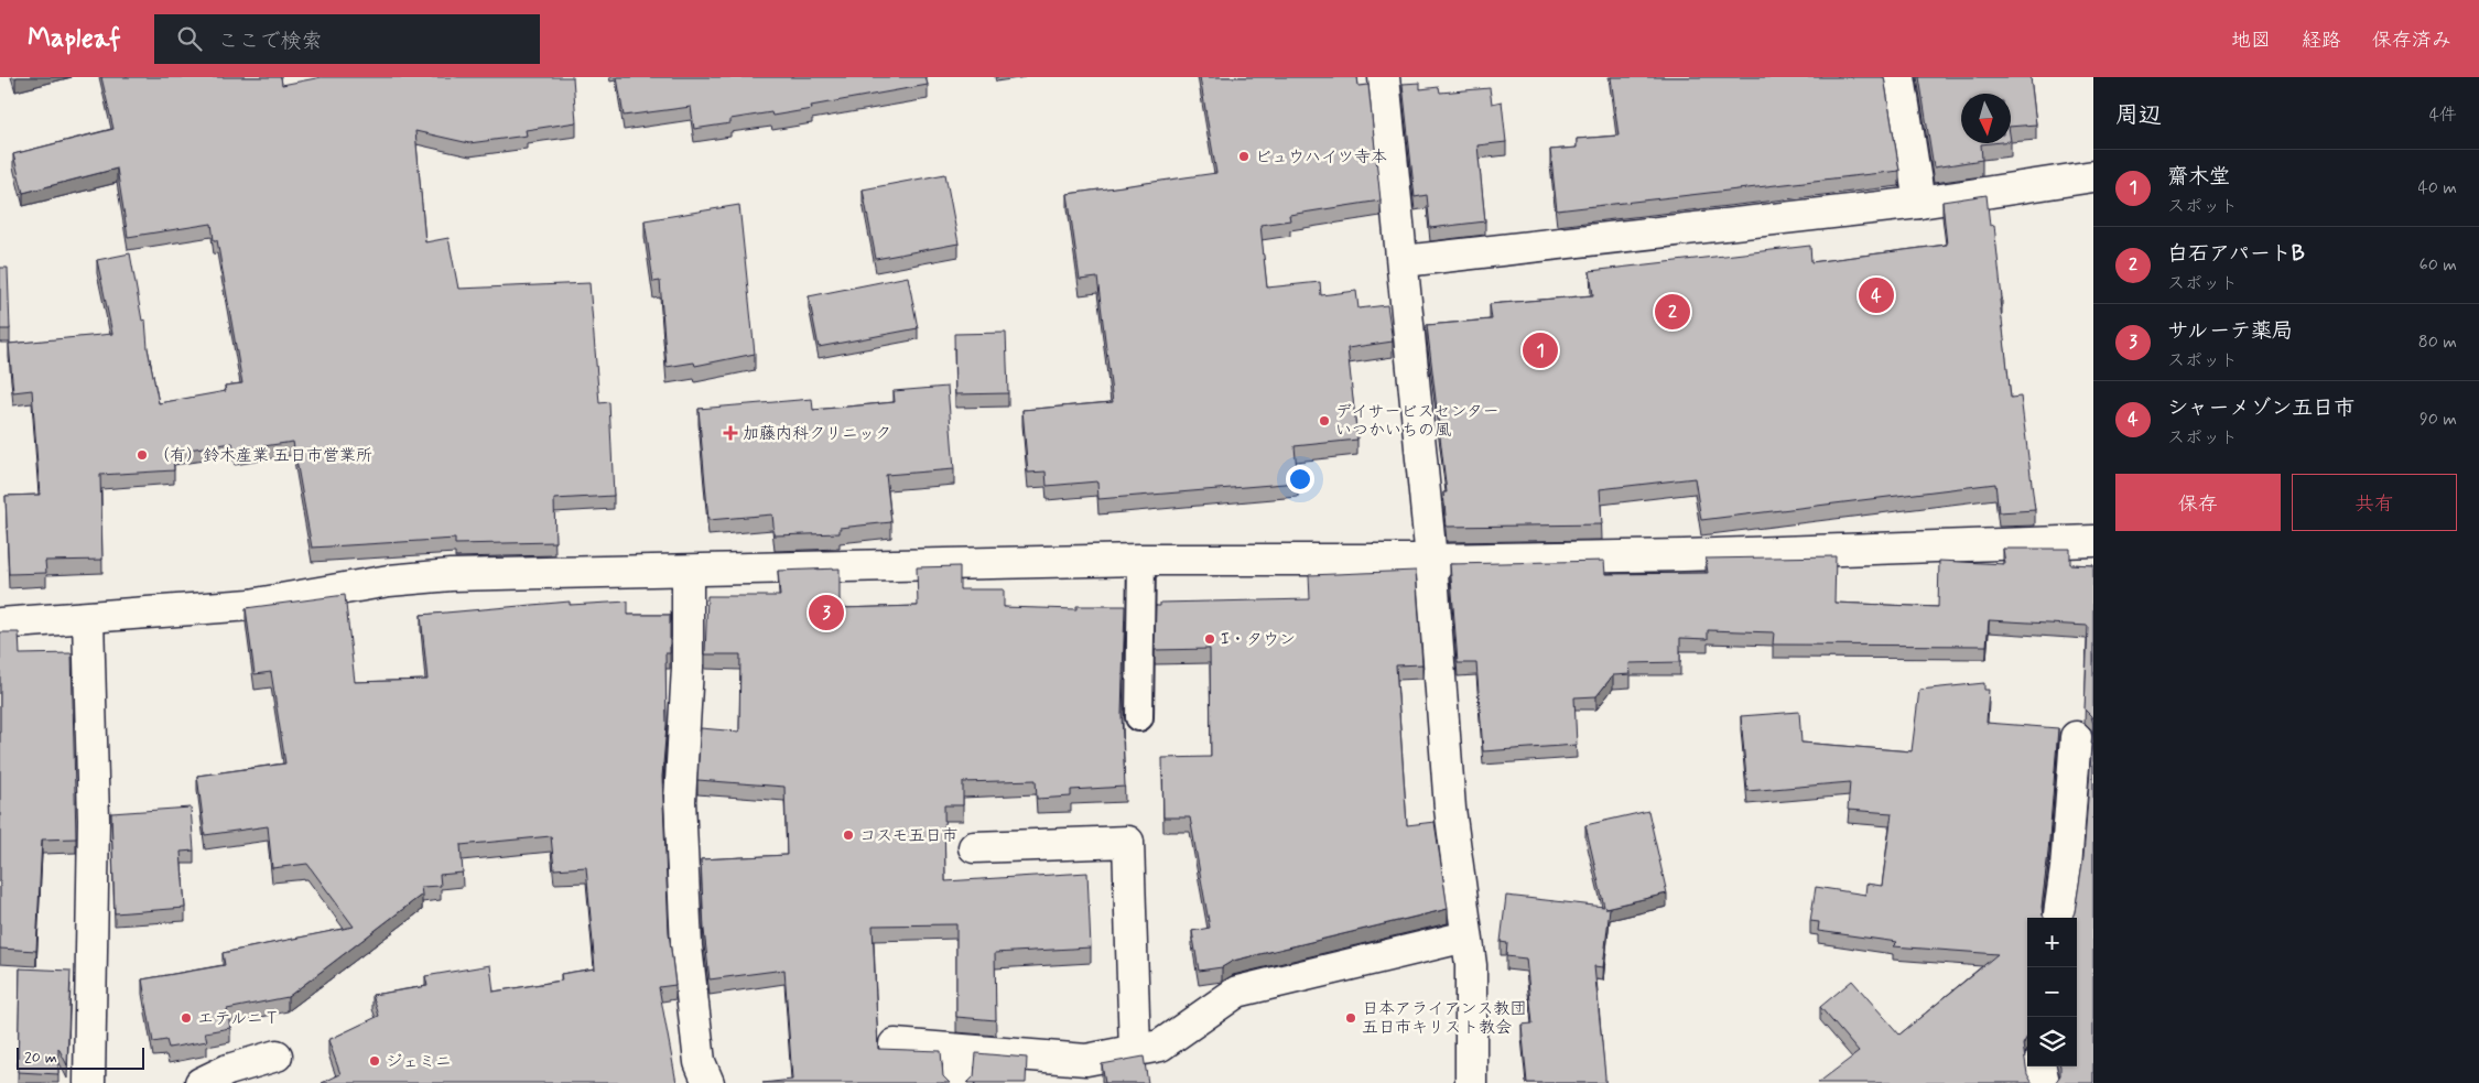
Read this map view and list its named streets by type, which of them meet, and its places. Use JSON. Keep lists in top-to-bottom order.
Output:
{
  "places": {
    "other": [
      "ビュウハイツ寺本",
      "デイサービスセンター いつかいちの風",
      "（有）鈴木産業 五日市営業所",
      "I・タウン",
      "コスモ五日市",
      "エテルニＴ",
      "日本アライアンス教団 五日市キリスト教会",
      "ジェミニ"
    ],
    "health": ["加藤内科クリニック"]
  },
  "scale_bar": "20 m",
  "north": "bottom",
  "page": {
    "header": "Mapleaf",
    "search": "ここで検索",
    "nav": ["地図", "経路", "保存済み"],
    "heading": ["周辺", "4件"],
    "list": [
      {
        "mark": "1",
        "name": "齋木堂",
        "note": "スポット",
        "value": "40 m"
      },
      {
        "mark": "2",
        "name": "白石アパートB",
        "note": "スポット",
        "value": "60 m"
      },
      {
        "mark": "3",
        "name": "サルーテ薬局",
        "note": "スポット",
        "value": "80 m"
      },
      {
        "mark": "4",
        "name": "シャーメゾン五日市",
        "note": "スポット",
        "value": "90 m"
      }
    ],
    "pins": [
      "4",
      "2",
      "1",
      "3"
    ],
    "buttons": ["保存", "共有"],
    "map_buttons": ["+", "−"],
    "scale": "20 m"
  }
}
